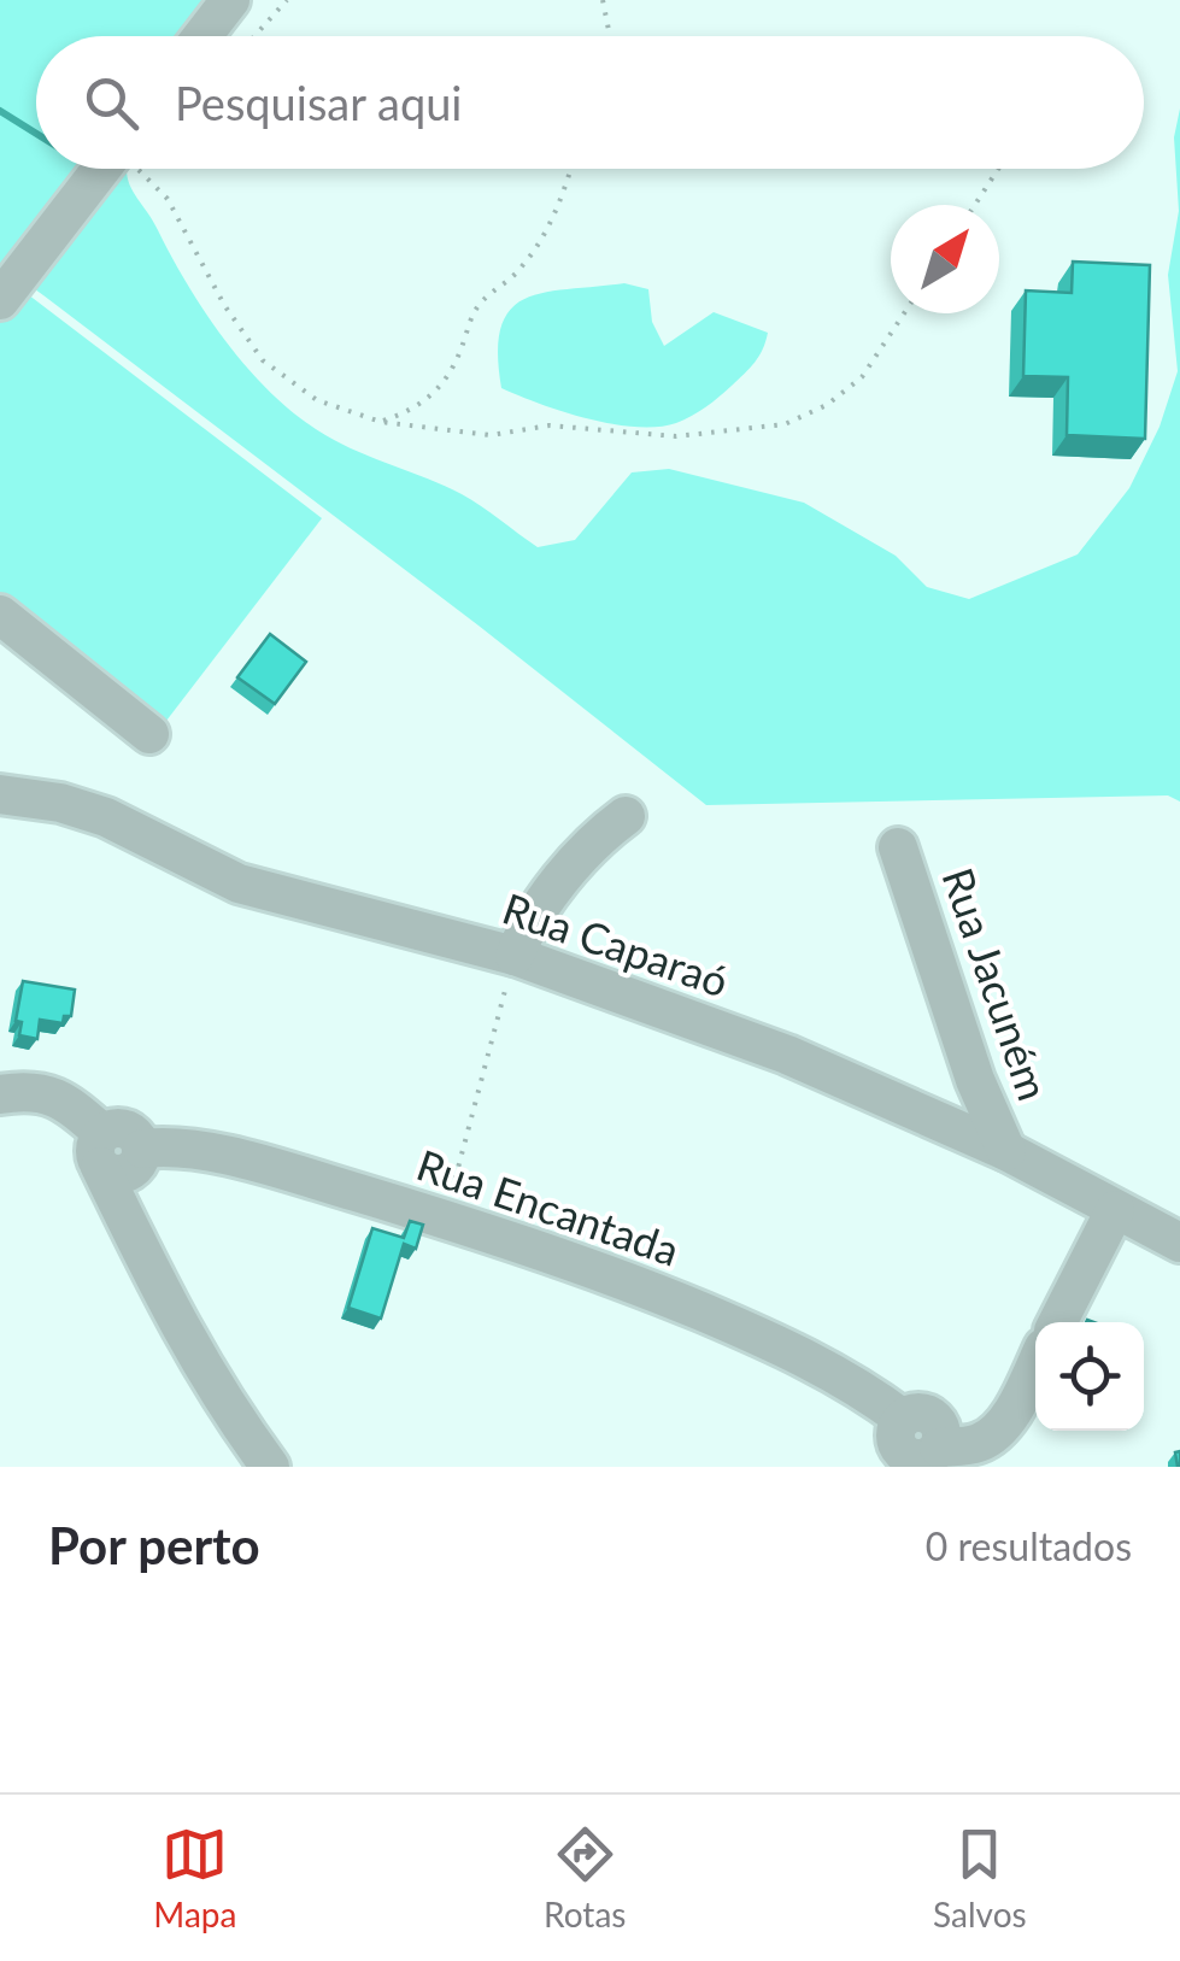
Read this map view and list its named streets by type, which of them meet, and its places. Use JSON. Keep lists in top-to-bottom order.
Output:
{
  "streets": {
    "street": ["Rua Caparaó", "Rua Jacuném", "Rua Encantada"]
  },
  "crossings": [
    ["Rua Caparaó", "Rua Jacuném"]
  ],
  "north": "top right",
  "page": {
    "search": "Pesquisar aqui",
    "heading": ["Por perto", "0 resultados"],
    "nav": ["Mapa", "Rotas", "Salvos"]
  }
}
